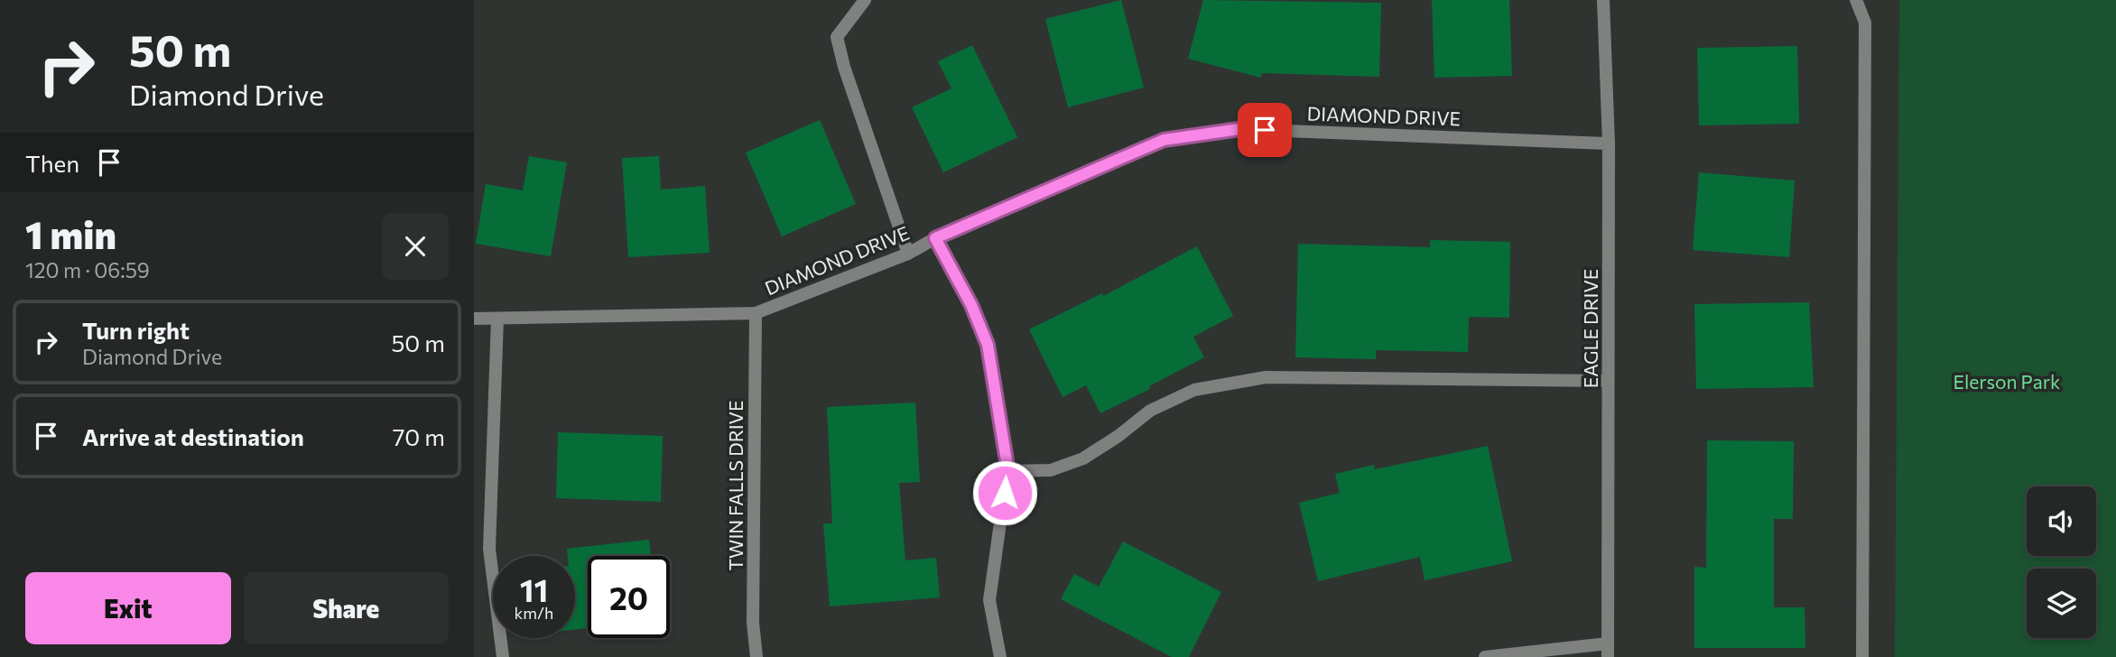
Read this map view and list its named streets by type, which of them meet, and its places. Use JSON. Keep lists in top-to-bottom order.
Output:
{
  "streets": {
    "street": ["DIAMOND DRIVE", "EAGLE DRIVE", "TWIN FALLS DRIVE"]
  },
  "crossings": [
    ["DIAMOND DRIVE", "EAGLE DRIVE"],
    ["DIAMOND DRIVE", "TWIN FALLS DRIVE"]
  ],
  "parks": ["Elerson Park"],
  "page": {
    "turn": ["50 m", "Diamond Drive"],
    "then": "Then",
    "heading": ["1 min", "120 m · 06:59"],
    "list": [
      {
        "name": "Turn right",
        "note": "Diamond Drive",
        "value": "50 m"
      },
      {
        "name": "Arrive at destination",
        "value": "70 m"
      }
    ],
    "speed": "11 km/h",
    "limit": "20",
    "buttons": ["Exit", "Share"]
  }
}
